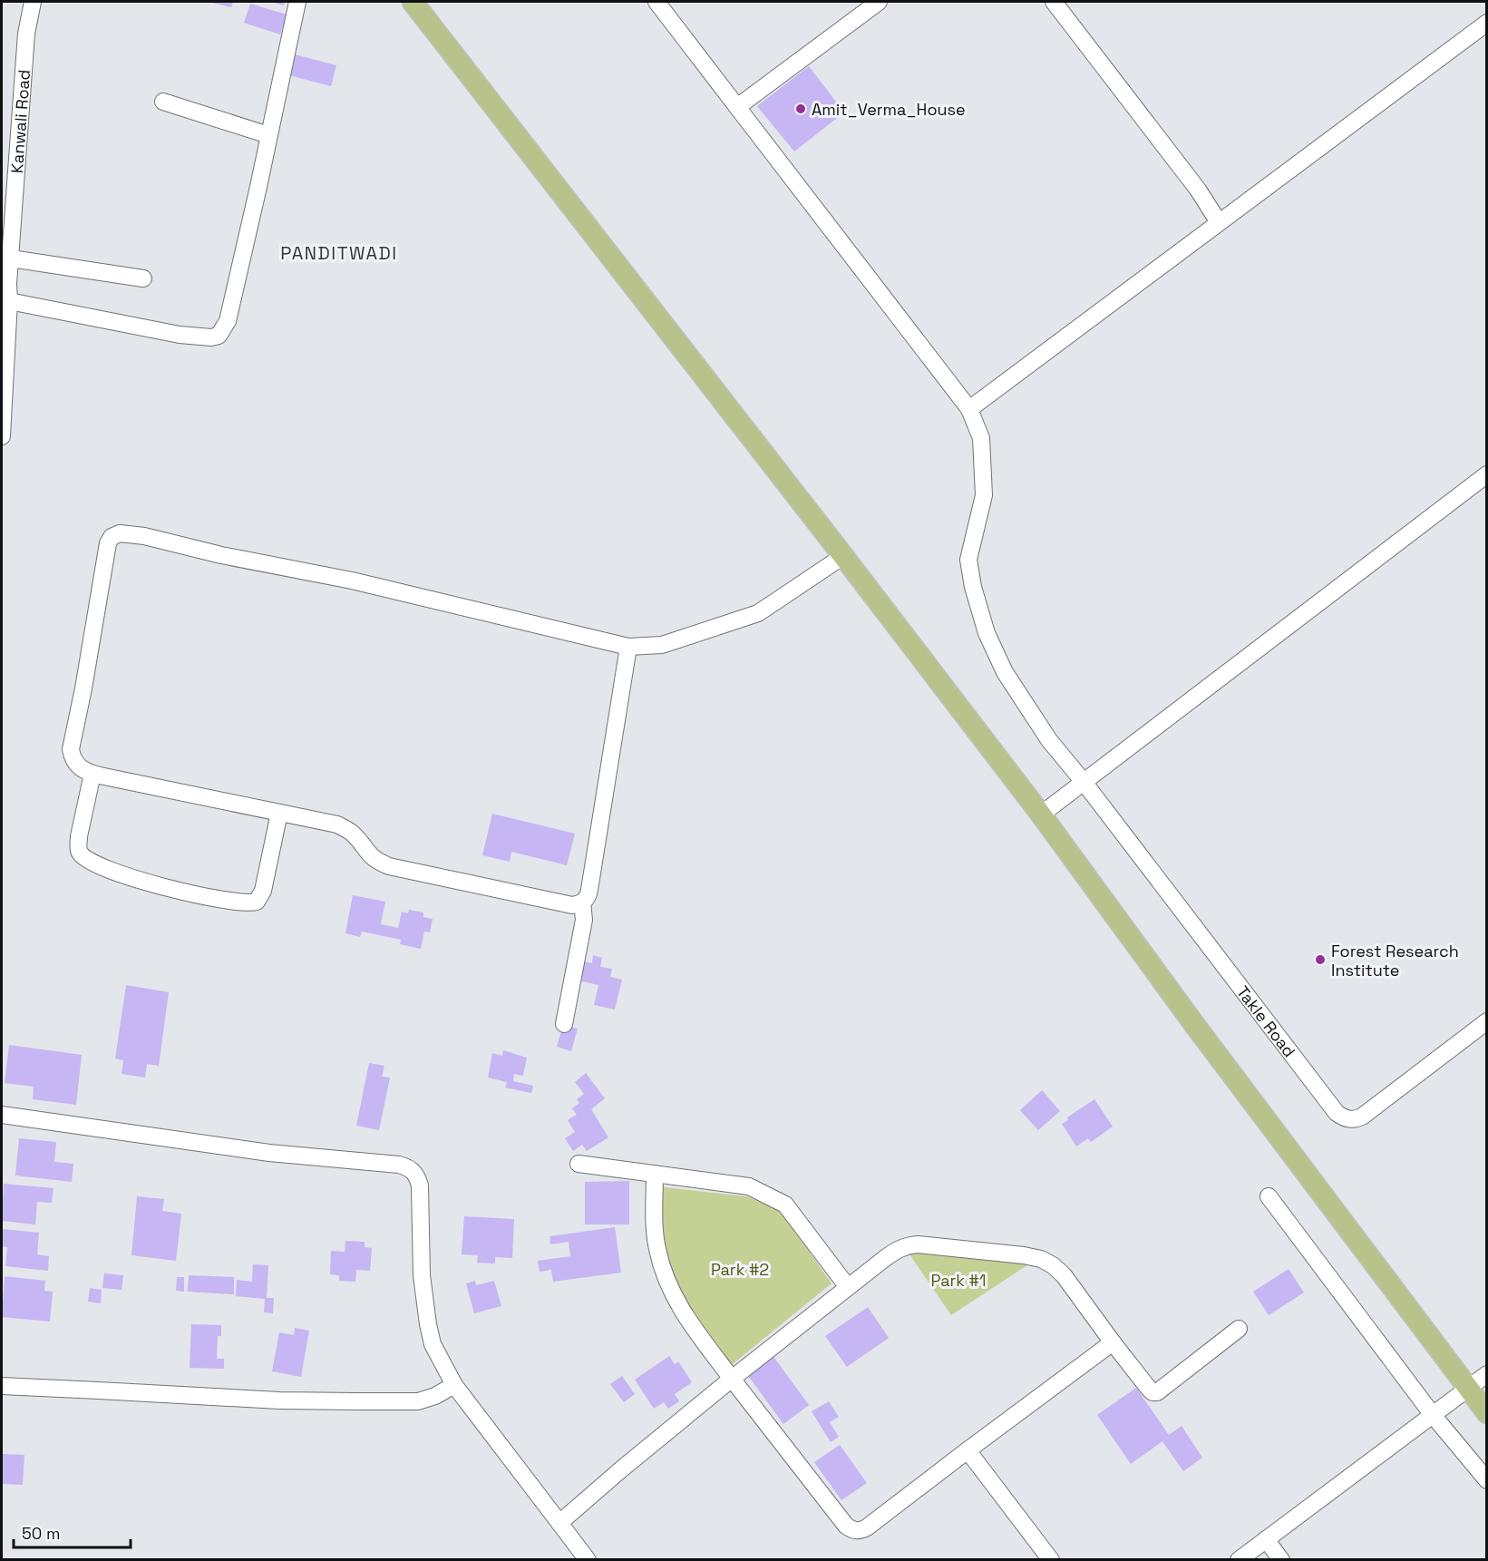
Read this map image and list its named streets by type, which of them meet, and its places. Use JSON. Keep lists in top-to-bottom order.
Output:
{
  "streets": {
    "street": ["Kanwali Road", "Takle Road"]
  },
  "districts": ["PANDITWADI"],
  "parks": ["Park #2", "Park #1"],
  "places": ["Amit_Verma_House", "Forest Research Institute"],
  "scale_bar": "50 m"
}
